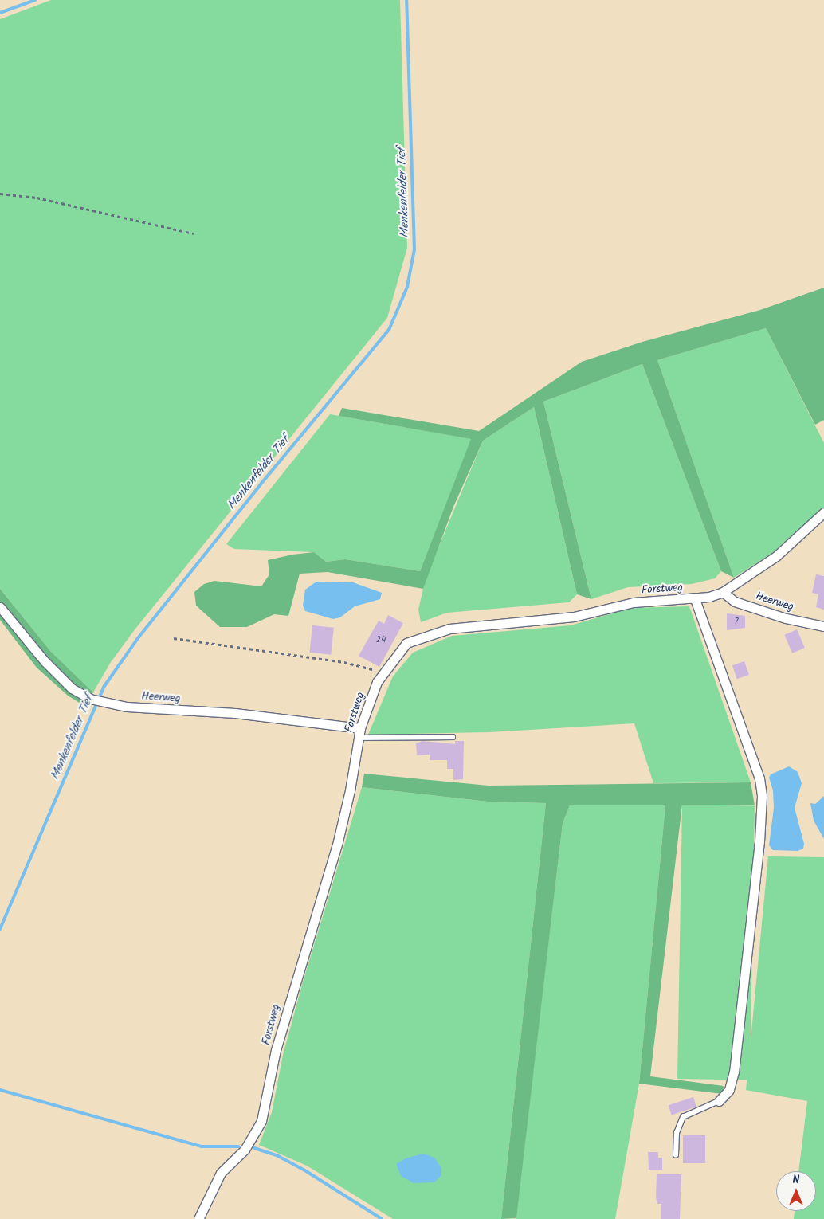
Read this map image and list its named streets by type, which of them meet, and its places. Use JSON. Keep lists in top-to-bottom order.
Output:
{
  "streets": {
    "street": ["Forstweg", "Heerweg"]
  },
  "crossings": [
    ["Forstweg", "Heerweg"]
  ],
  "water": ["Menkenfelder Tief"],
  "house_numbers": ["7", "24"],
  "north": "top"
}
